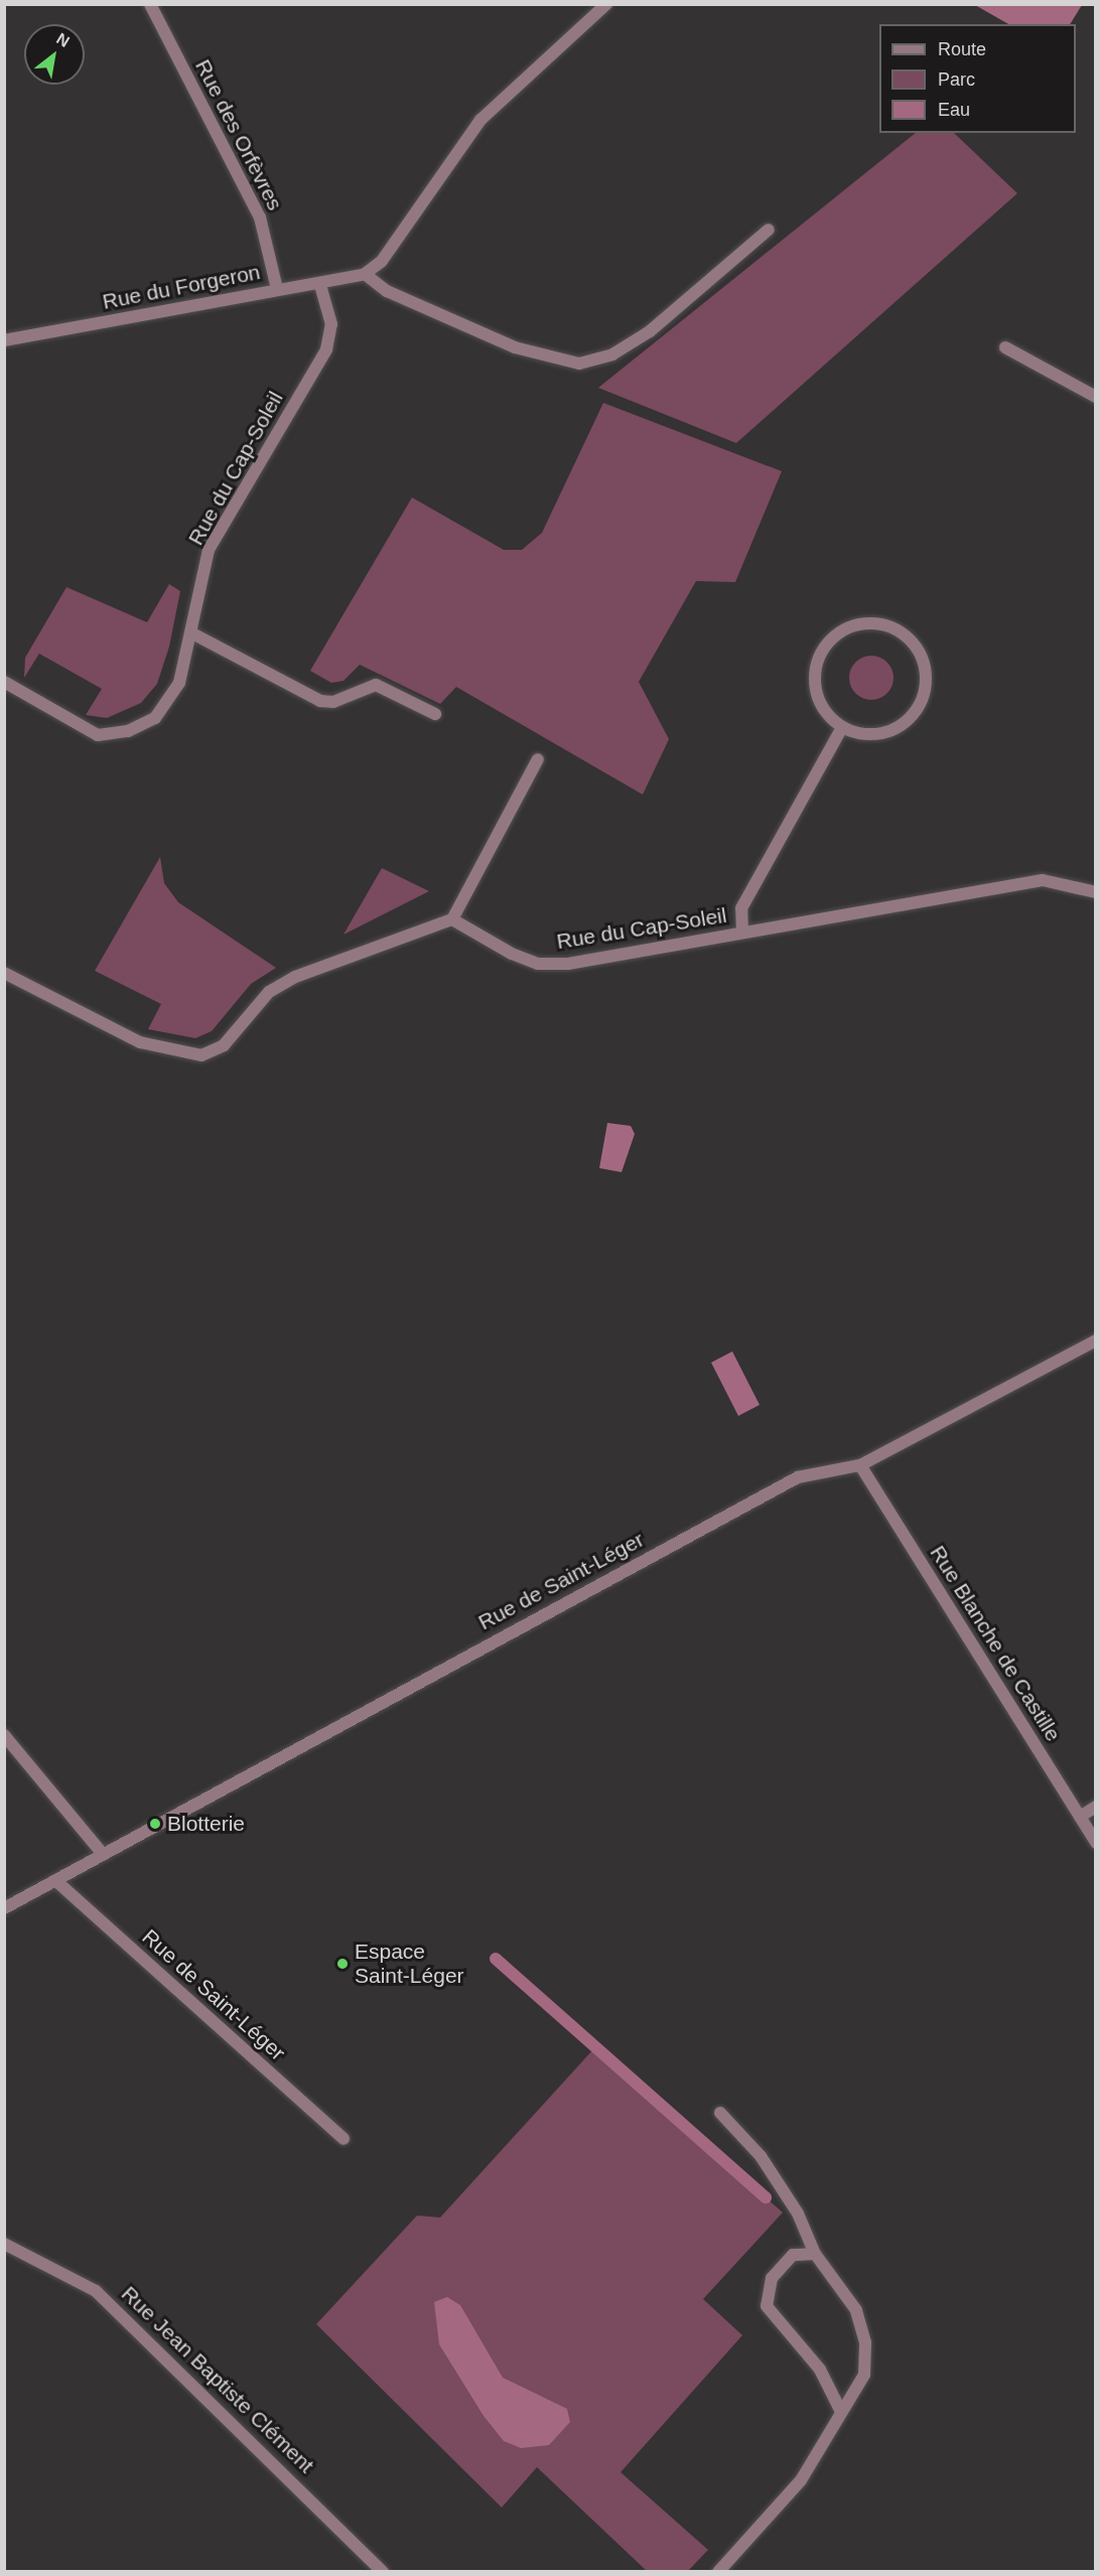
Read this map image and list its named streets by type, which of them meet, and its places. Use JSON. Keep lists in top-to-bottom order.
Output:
{
  "streets": {
    "street": [
      "Rue des Orfèvres",
      "Rue du Forgeron",
      "Rue du Cap-Soleil",
      "Rue de Saint-Léger",
      "Rue Blanche de Castille",
      "Rue Jean Baptiste Clément"
    ]
  },
  "crossings": [
    ["Rue des Orfèvres", "Rue du Forgeron"],
    ["Rue du Forgeron", "Rue du Cap-Soleil"],
    ["Rue de Saint-Léger", "Rue Blanche de Castille"]
  ],
  "places": ["Blotterie", "Espace Saint-Léger"],
  "legend": ["Route", "Parc", "Eau"],
  "north": "top right"
}
